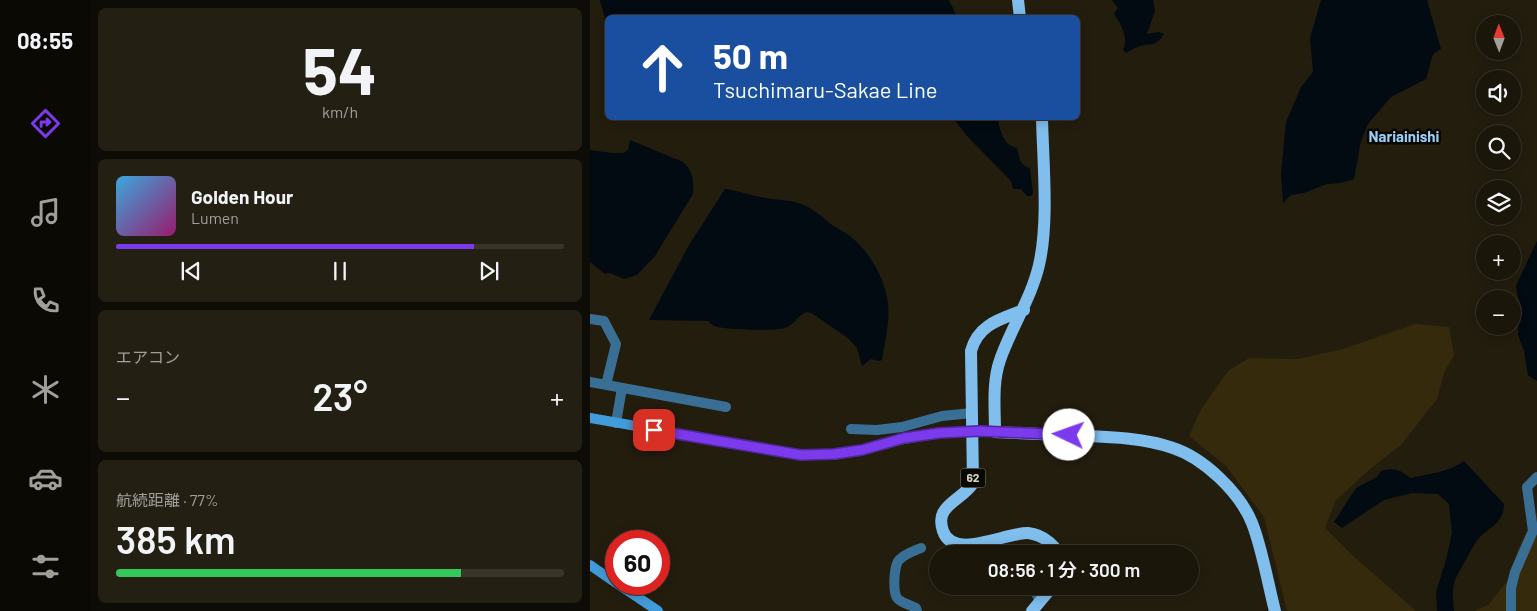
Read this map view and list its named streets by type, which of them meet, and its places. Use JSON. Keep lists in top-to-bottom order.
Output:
{
  "streets": {
    "main road": ["62"]
  },
  "districts": ["Nariainishi"],
  "north": "top",
  "page": {
    "tabs": "08:55",
    "tile": [
      ["54", "km/h"],
      "エアコン",
      ["航続距離 · 77%", "385 km"]
    ],
    "map_buttons": ["+", "−"],
    "turn": ["50 m", "Tsuchimaru-Sakae Line"],
    "song": ["Golden Hour", "Lumen"],
    "heat": ["−", "23°", "+"],
    "limit": "60",
    "trip": "08:56 · 1 分 · 300 m"
  }
}
